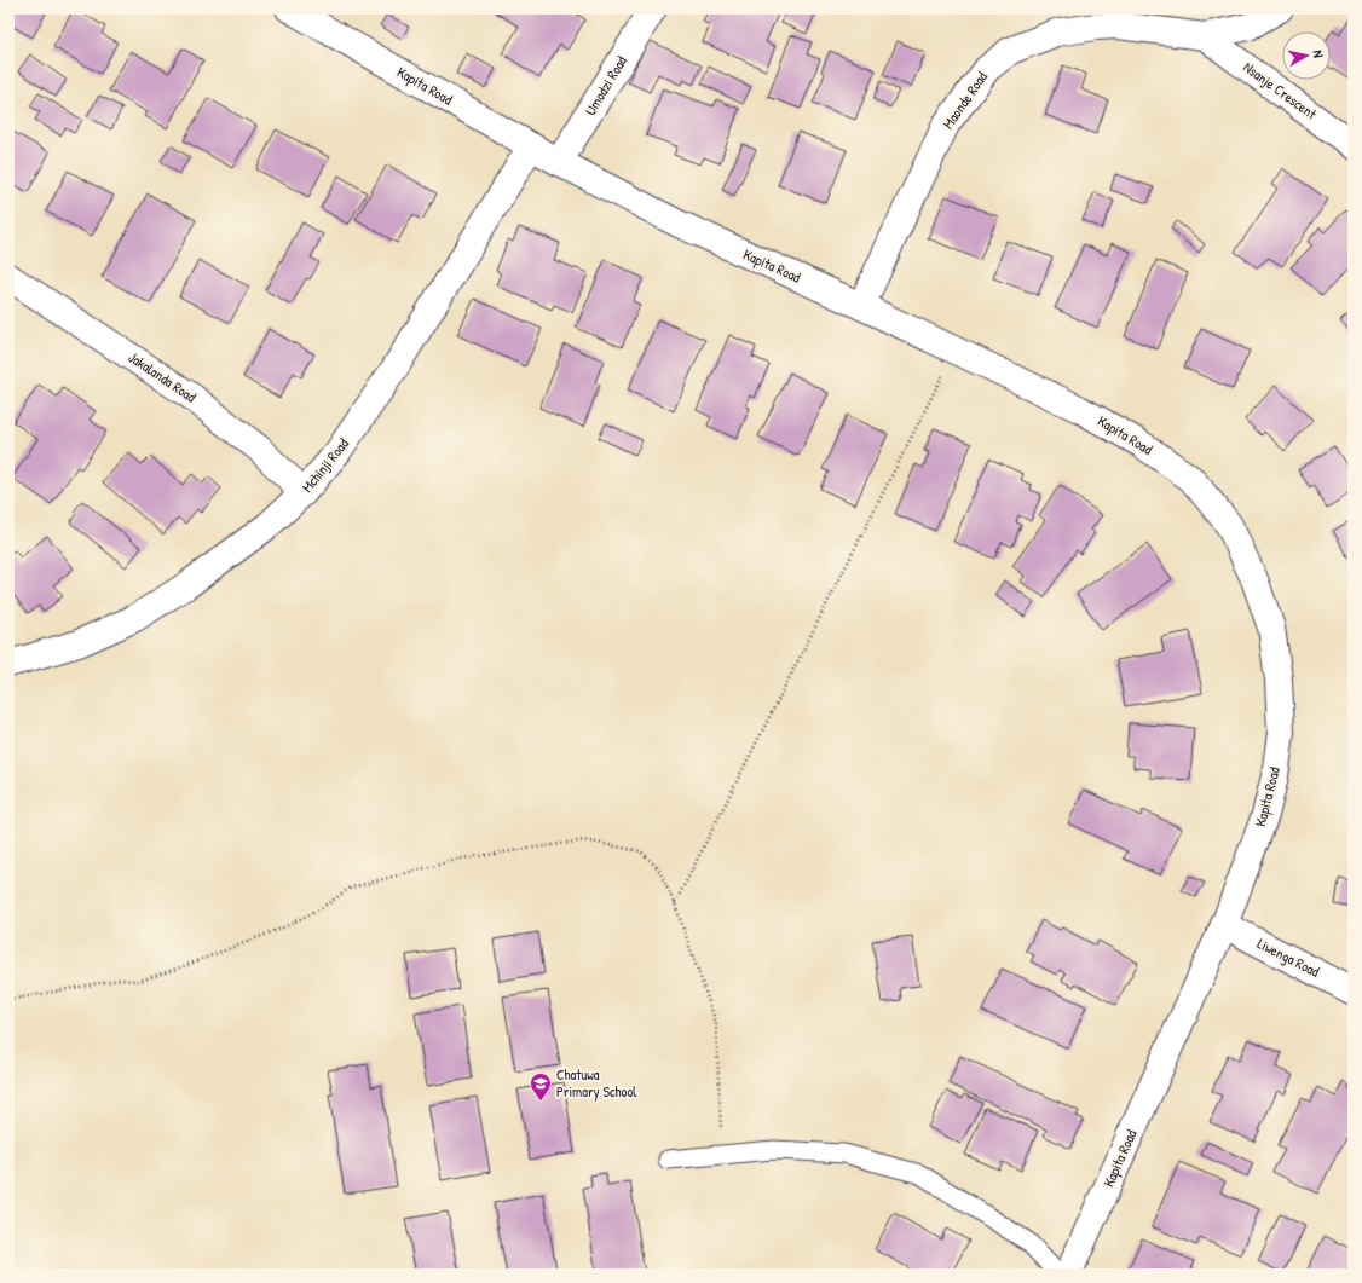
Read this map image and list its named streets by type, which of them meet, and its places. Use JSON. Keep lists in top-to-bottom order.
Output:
{
  "streets": {
    "street": [
      "Kapita Road",
      "Umodzi Road",
      "Nsanje Crescent",
      "Maonde Road",
      "Jakalanda Road",
      "Mchinji Road",
      "Liwenga Road"
    ]
  },
  "crossings": [
    ["Kapita Road", "Umodzi Road"],
    ["Kapita Road", "Maonde Road"],
    ["Kapita Road", "Mchinji Road"],
    ["Kapita Road", "Liwenga Road"],
    ["Nsanje Crescent", "Maonde Road"],
    ["Jakalanda Road", "Mchinji Road"]
  ],
  "places": {
    "school or university": ["Chatuwa Primary School"]
  },
  "north": "right"
}
